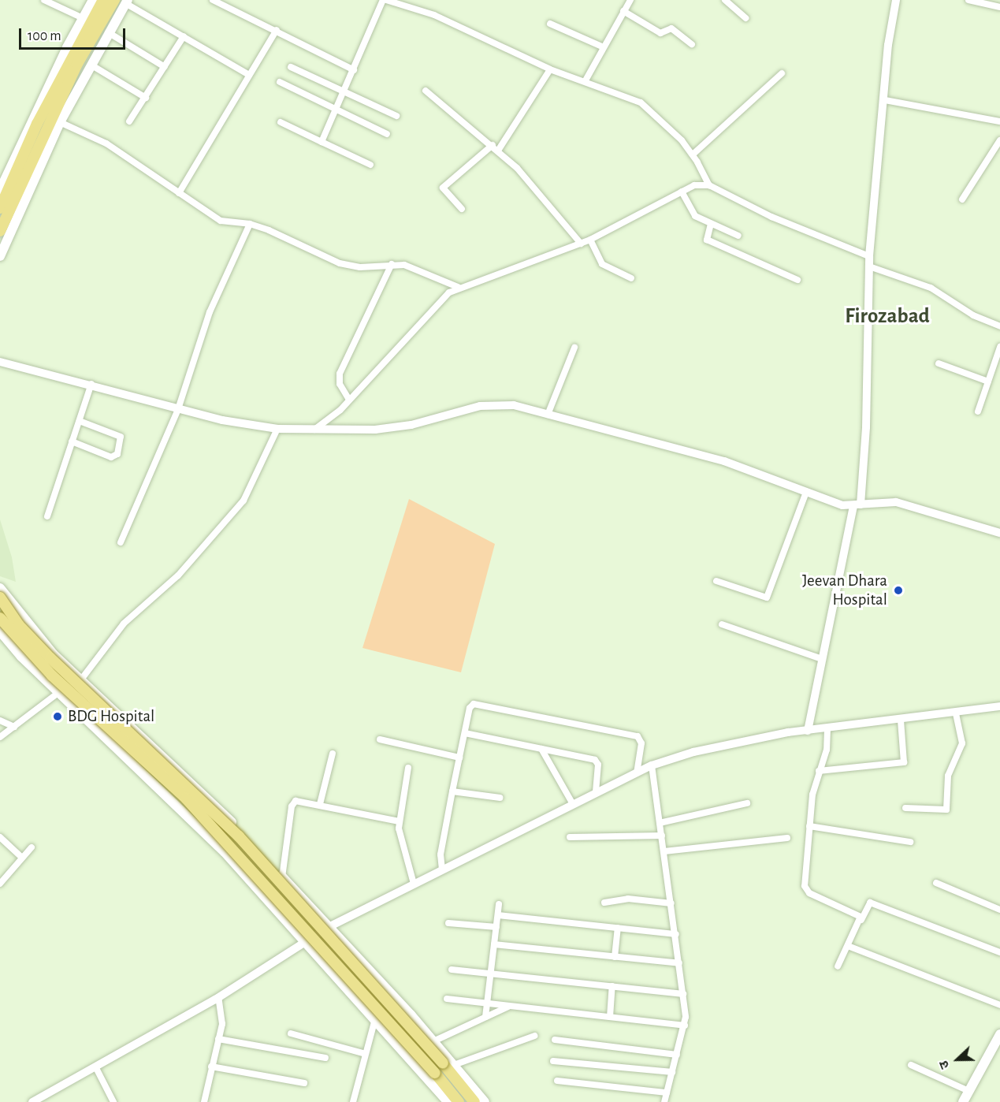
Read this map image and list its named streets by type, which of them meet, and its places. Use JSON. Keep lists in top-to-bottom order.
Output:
{
  "districts": ["Firozabad"],
  "places": ["Jeevan Dhara Hospital", "BDG Hospital"],
  "scale_bar": "100 m",
  "north": "left"
}
